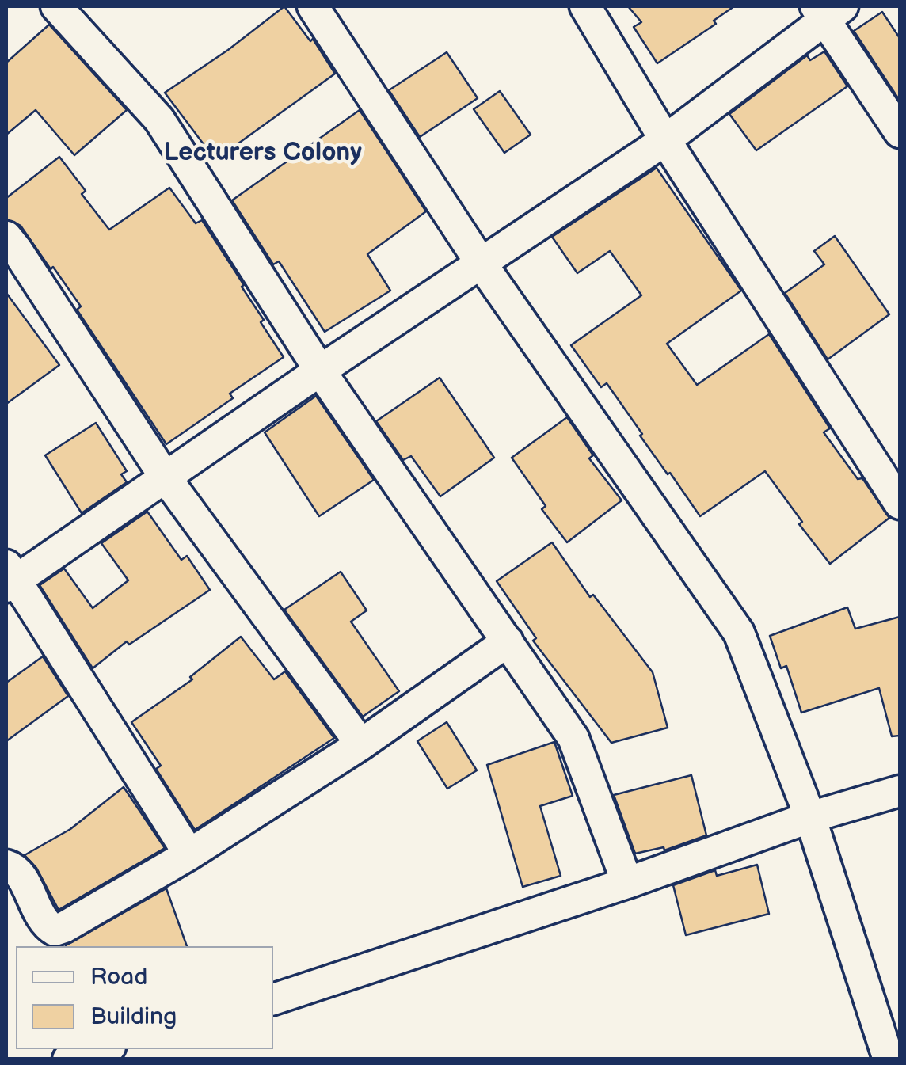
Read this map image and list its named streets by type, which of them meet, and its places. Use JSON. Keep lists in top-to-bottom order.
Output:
{
  "districts": ["Lecturers Colony"],
  "legend": ["Road", "Building"]
}
